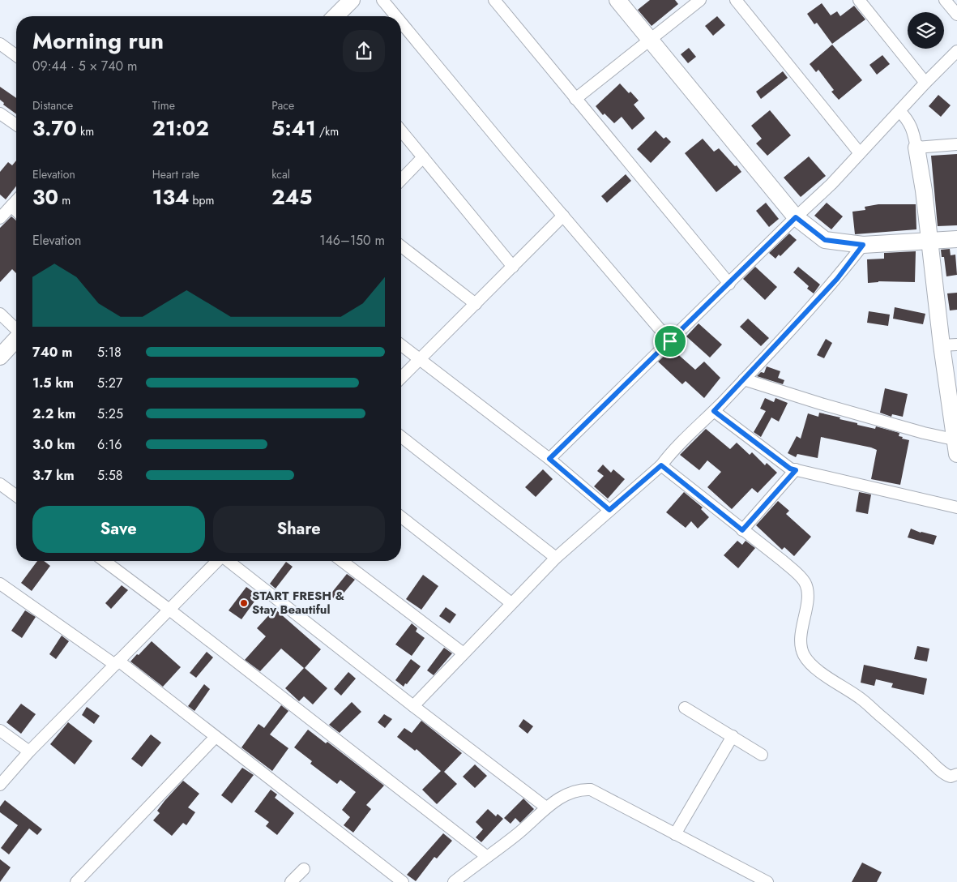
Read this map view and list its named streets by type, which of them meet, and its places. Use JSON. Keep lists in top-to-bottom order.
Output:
{
  "places": ["START FRESH & Stay Beautiful"],
  "page": {
    "heading": ["Morning run", "09:44 · 5 × 740 m"],
    "stats": [
      ["Distance", "3.70 km"],
      ["Time", "21:02"],
      ["Pace", "5:41 /km"],
      ["Elevation", "30 m"],
      ["Heart rate", "134 bpm"],
      ["kcal", "245"]
    ],
    "chart": ["Elevation", "146–150 m"],
    "list": [
      {
        "name": "740 m",
        "note": "5:18"
      },
      {
        "name": "1.5 km",
        "note": "5:27"
      },
      {
        "name": "2.2 km",
        "note": "5:25"
      },
      {
        "name": "3.0 km",
        "note": "6:16"
      },
      {
        "name": "3.7 km",
        "note": "5:58"
      }
    ],
    "buttons": ["Save", "Share"]
  }
}
